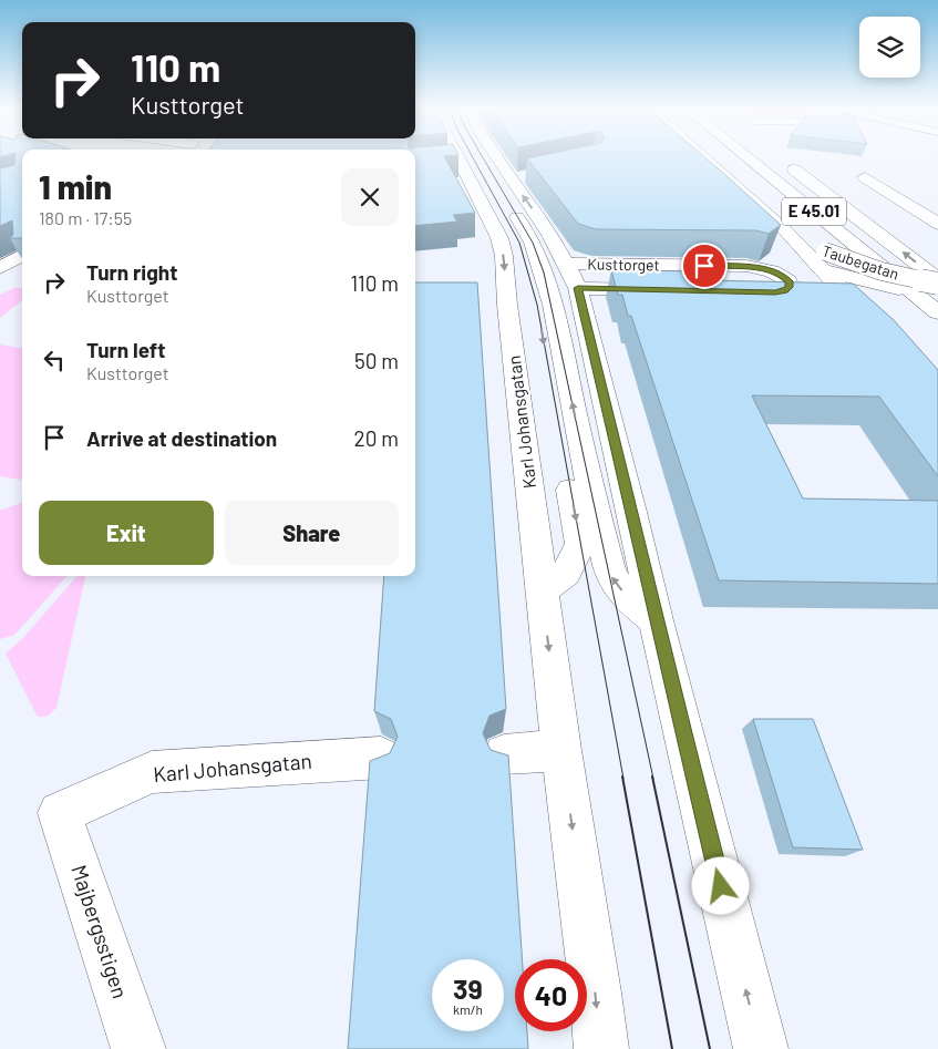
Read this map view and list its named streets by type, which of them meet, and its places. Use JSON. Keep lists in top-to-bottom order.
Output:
{
  "streets": {
    "main road": [
      "E 45.01",
      "Taubegatan",
      "Kusttorget",
      "Karl Johansgatan",
      "Majbergsstigen"
    ]
  },
  "crossings": [
    ["E 45.01", "Taubegatan"],
    ["Karl Johansgatan", "Majbergsstigen"]
  ],
  "page": {
    "turn": ["110 m", "Kusttorget"],
    "heading": ["1 min", "180 m · 17:55"],
    "list": [
      {
        "name": "Turn right",
        "note": "Kusttorget",
        "value": "110 m"
      },
      {
        "name": "Turn left",
        "note": "Kusttorget",
        "value": "50 m"
      },
      {
        "name": "Arrive at destination",
        "value": "20 m"
      }
    ],
    "buttons": ["Exit", "Share"],
    "speed": "39 km/h",
    "limit": "40"
  }
}
